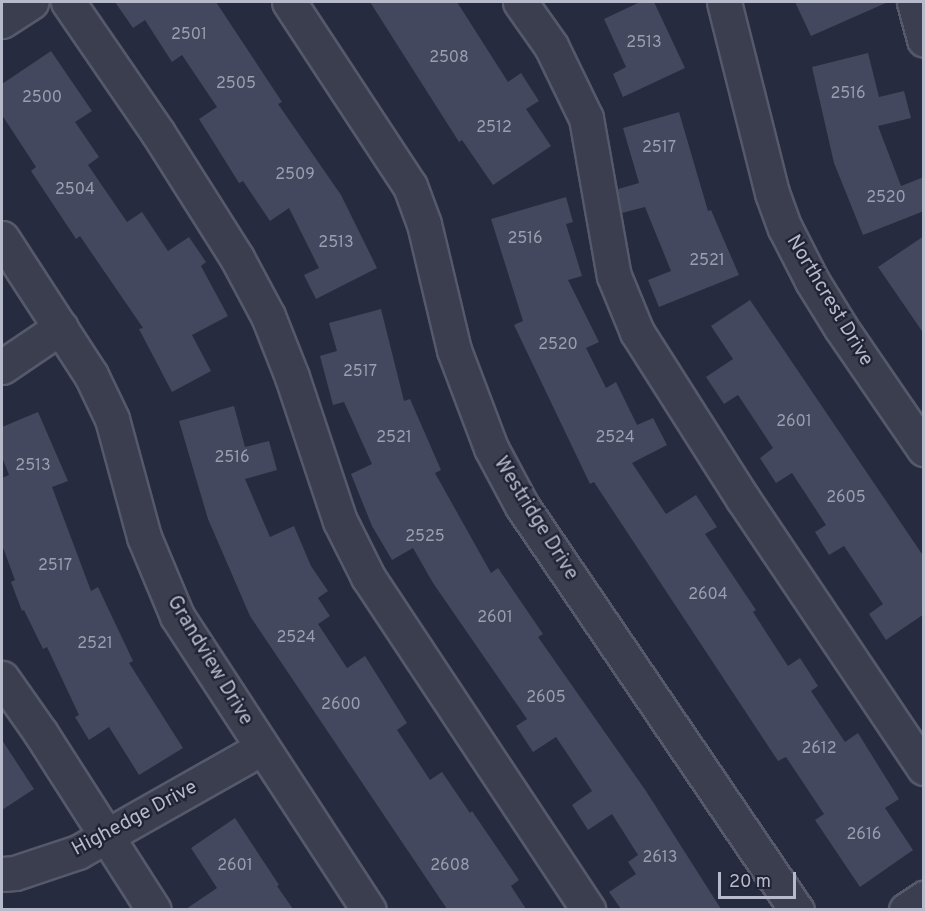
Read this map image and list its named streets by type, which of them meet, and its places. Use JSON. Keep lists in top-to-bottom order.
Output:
{
  "streets": {
    "street": [
      "Northcrest Drive",
      "Westridge Drive",
      "Grandview Drive",
      "Highedge Drive"
    ]
  },
  "crossings": [
    ["Grandview Drive", "Highedge Drive"]
  ],
  "house_numbers": [
    "2501",
    "2513",
    "2508",
    "2505",
    "2516",
    "2500",
    "2512",
    "2517",
    "2509",
    "2504",
    "2520",
    "2516",
    "2513",
    "2521",
    "2520",
    "2517",
    "2601",
    "2521",
    "2524",
    "2516",
    "2513",
    "2605",
    "2525",
    "2517",
    "2604",
    "2601",
    "2524",
    "2521",
    "2605",
    "2600",
    "2612",
    "2616",
    "2613",
    "2601",
    "2608"
  ],
  "scale_bar": "20 m"
}
